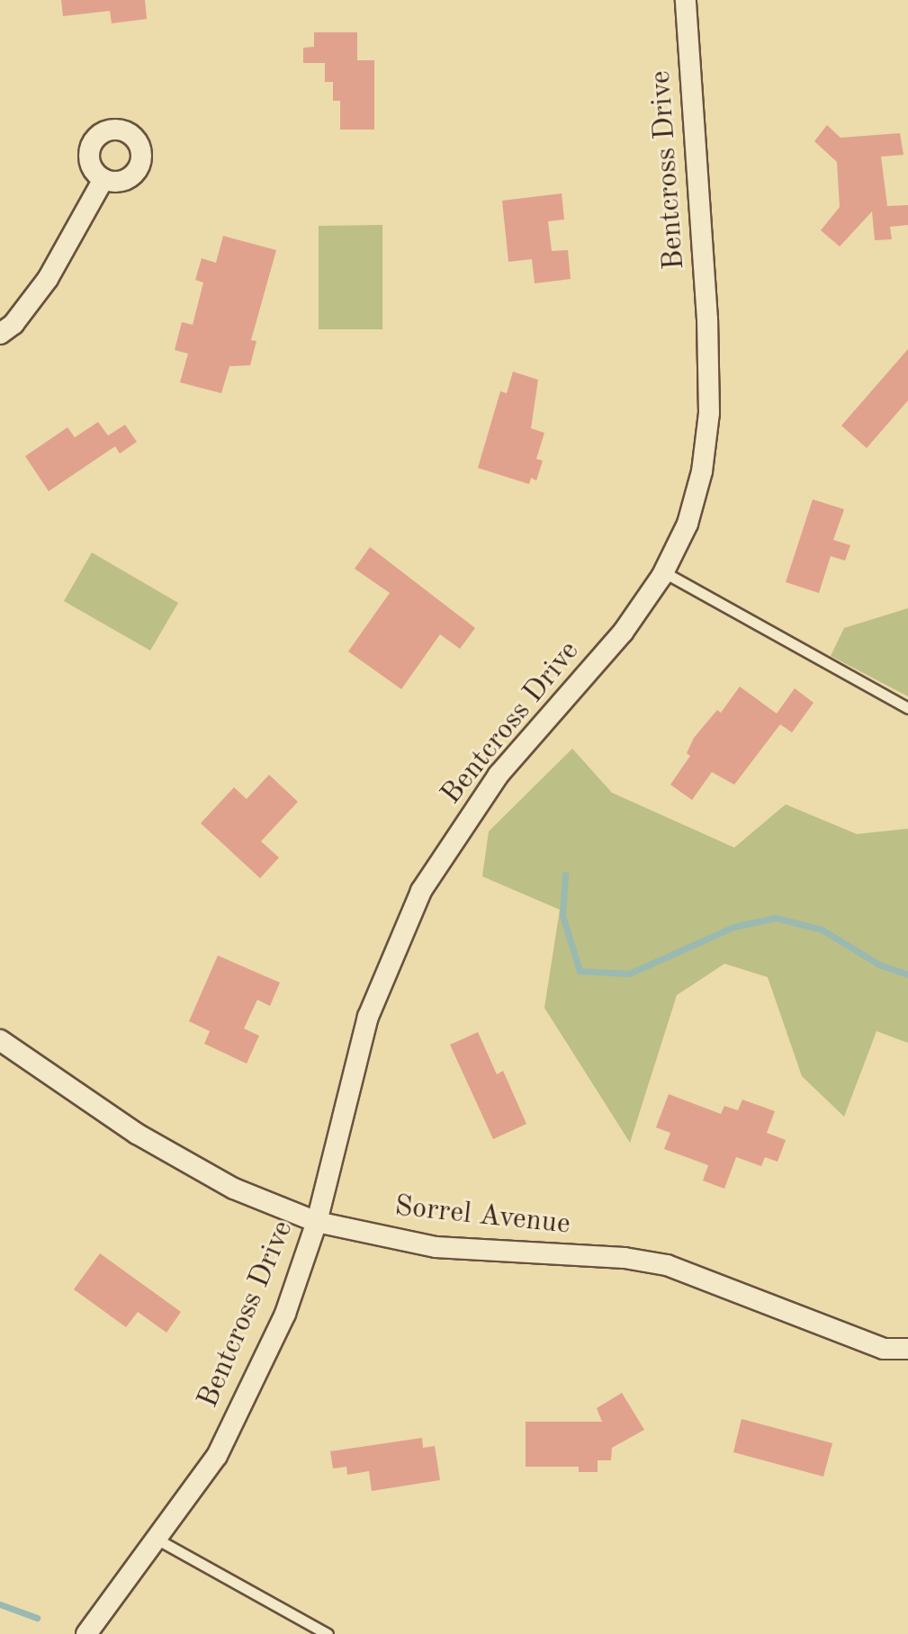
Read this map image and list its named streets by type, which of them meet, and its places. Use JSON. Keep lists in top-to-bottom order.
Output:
{
  "streets": {
    "street": ["Bentcross Drive", "Sorrel Avenue"]
  },
  "crossings": [
    ["Bentcross Drive", "Sorrel Avenue"]
  ]
}
